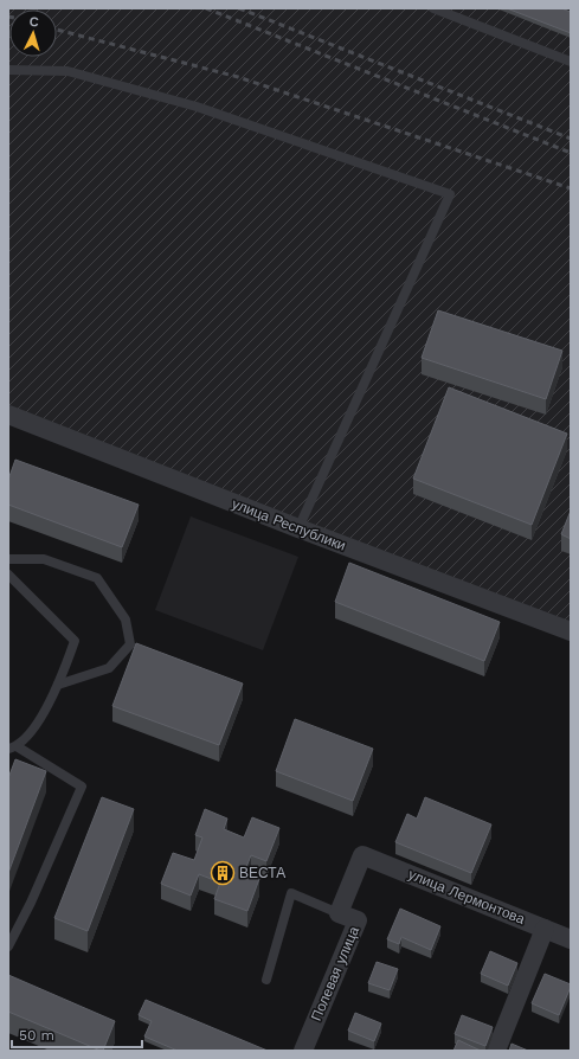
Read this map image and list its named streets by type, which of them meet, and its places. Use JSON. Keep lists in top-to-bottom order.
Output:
{
  "streets": {
    "street": ["улица Республики", "улица Лермонтова", "Полевая улица"]
  },
  "crossings": [
    ["улица Лермонтова", "Полевая улица"]
  ],
  "places": {
    "building": ["ВЕСТА"]
  },
  "scale_bar": "50 m",
  "north": "top"
}
